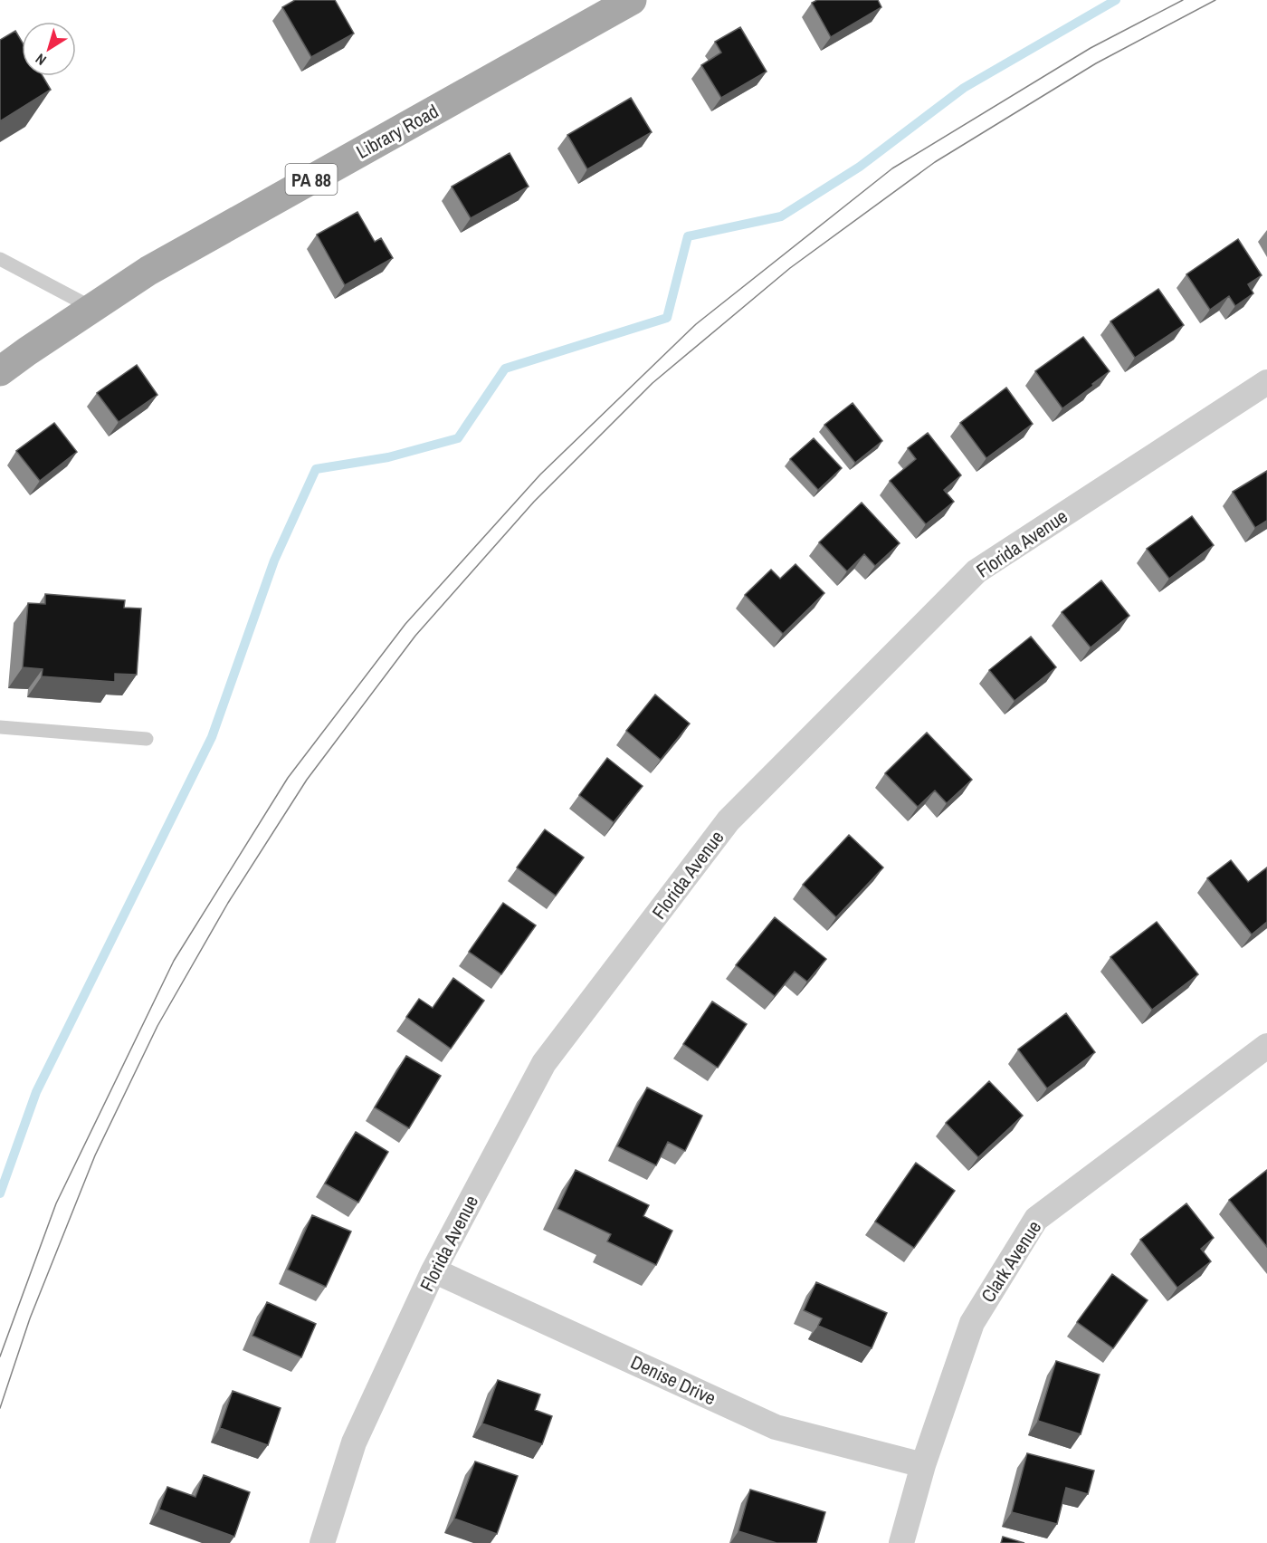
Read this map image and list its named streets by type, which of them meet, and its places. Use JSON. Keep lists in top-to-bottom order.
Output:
{
  "streets": {
    "main road": ["Library Road", "PA 88"],
    "street": ["Florida Avenue", "Clark Avenue", "Denise Drive"]
  },
  "crossings": [
    ["Florida Avenue", "Denise Drive"],
    ["Clark Avenue", "Denise Drive"]
  ],
  "north": "bottom left"
}
